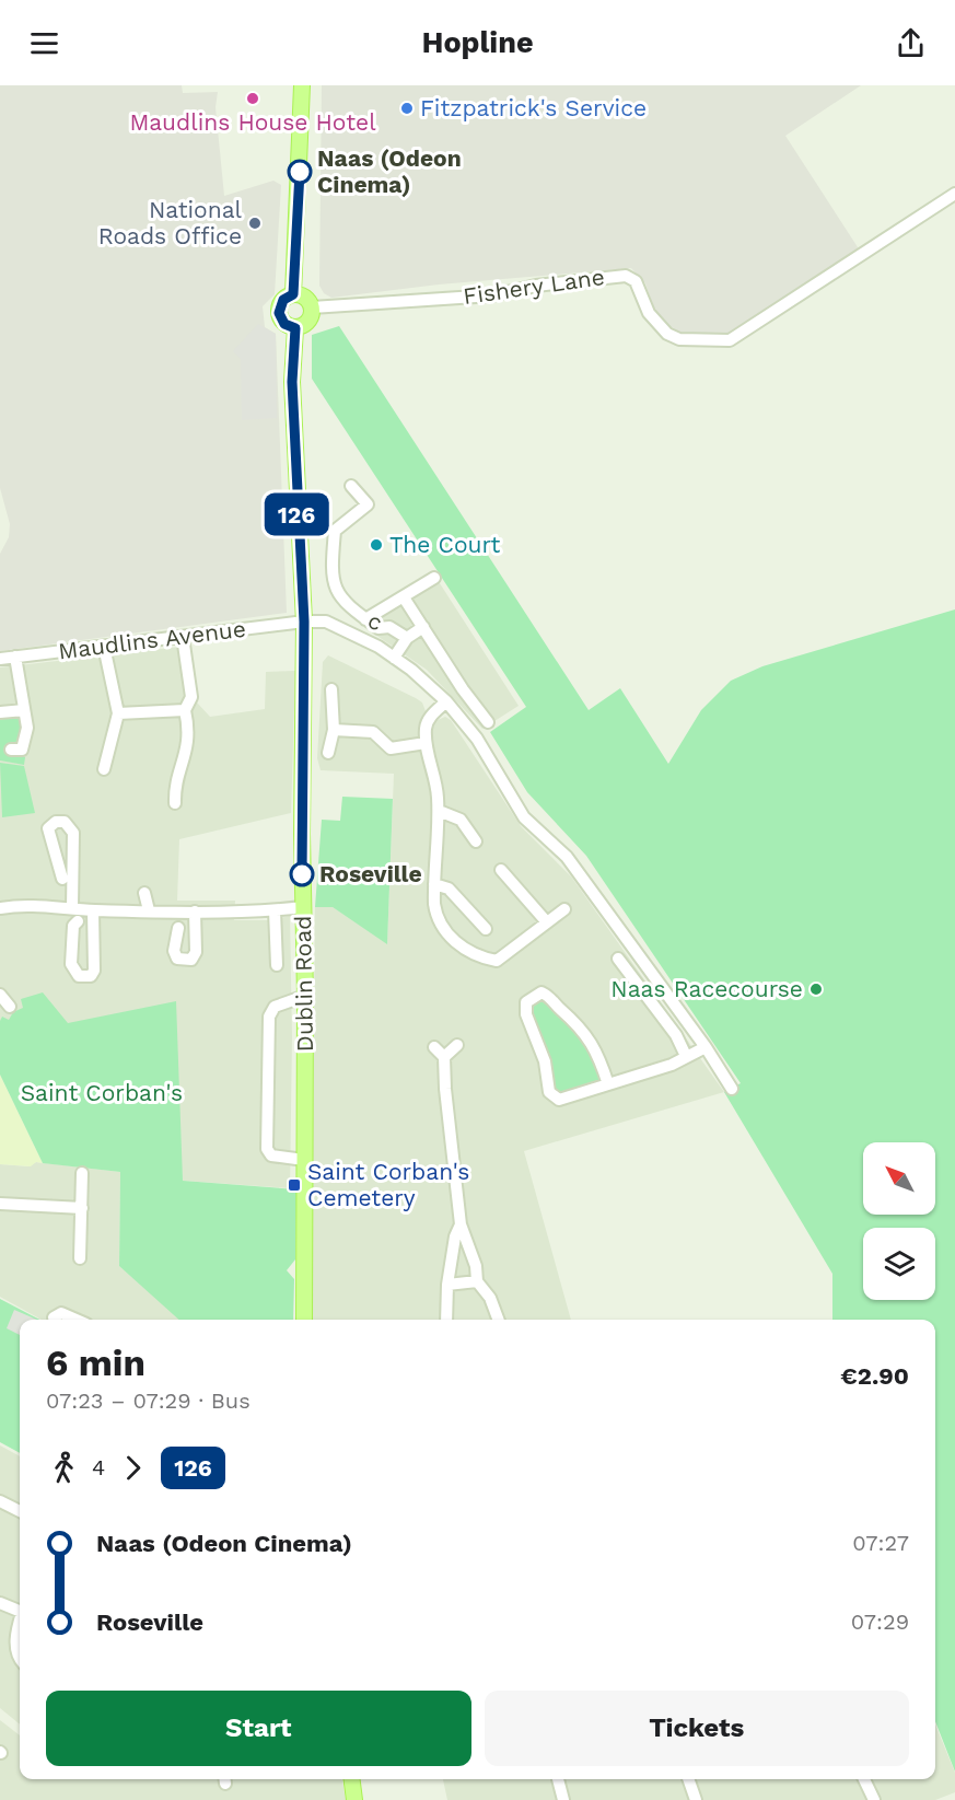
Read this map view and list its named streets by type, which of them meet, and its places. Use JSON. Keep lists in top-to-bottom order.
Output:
{
  "streets": {
    "main road": ["Dublin Road"],
    "street": ["Fishery Lane", "c", "Maudlins Avenue"]
  },
  "crossings": [
    ["Fishery Lane", "Dublin Road"],
    ["Maudlins Avenue", "Dublin Road"]
  ],
  "parks": ["Saint Corban's"],
  "places": {
    "other": [
      "Maudlins House Hotel",
      "Fitzpatrick's Service",
      "Naas (Odeon Cinema)",
      "National Roads Office",
      "The Court",
      "Roseville",
      "Naas Racecourse"
    ],
    "transit": ["Saint Corban's Cemetery"]
  },
  "lines": ["bus line 126"],
  "north": "top left",
  "page": {
    "header": "Hopline",
    "on_map": "126",
    "heading": ["6 min", "07:23 – 07:29 · Bus", "€2.90"],
    "legs": ["4", "126"],
    "list": [
      {
        "name": "Naas (Odeon Cinema)",
        "value": "07:27"
      },
      {
        "name": "Roseville",
        "value": "07:29"
      }
    ],
    "buttons": ["Start", "Tickets"]
  }
}
